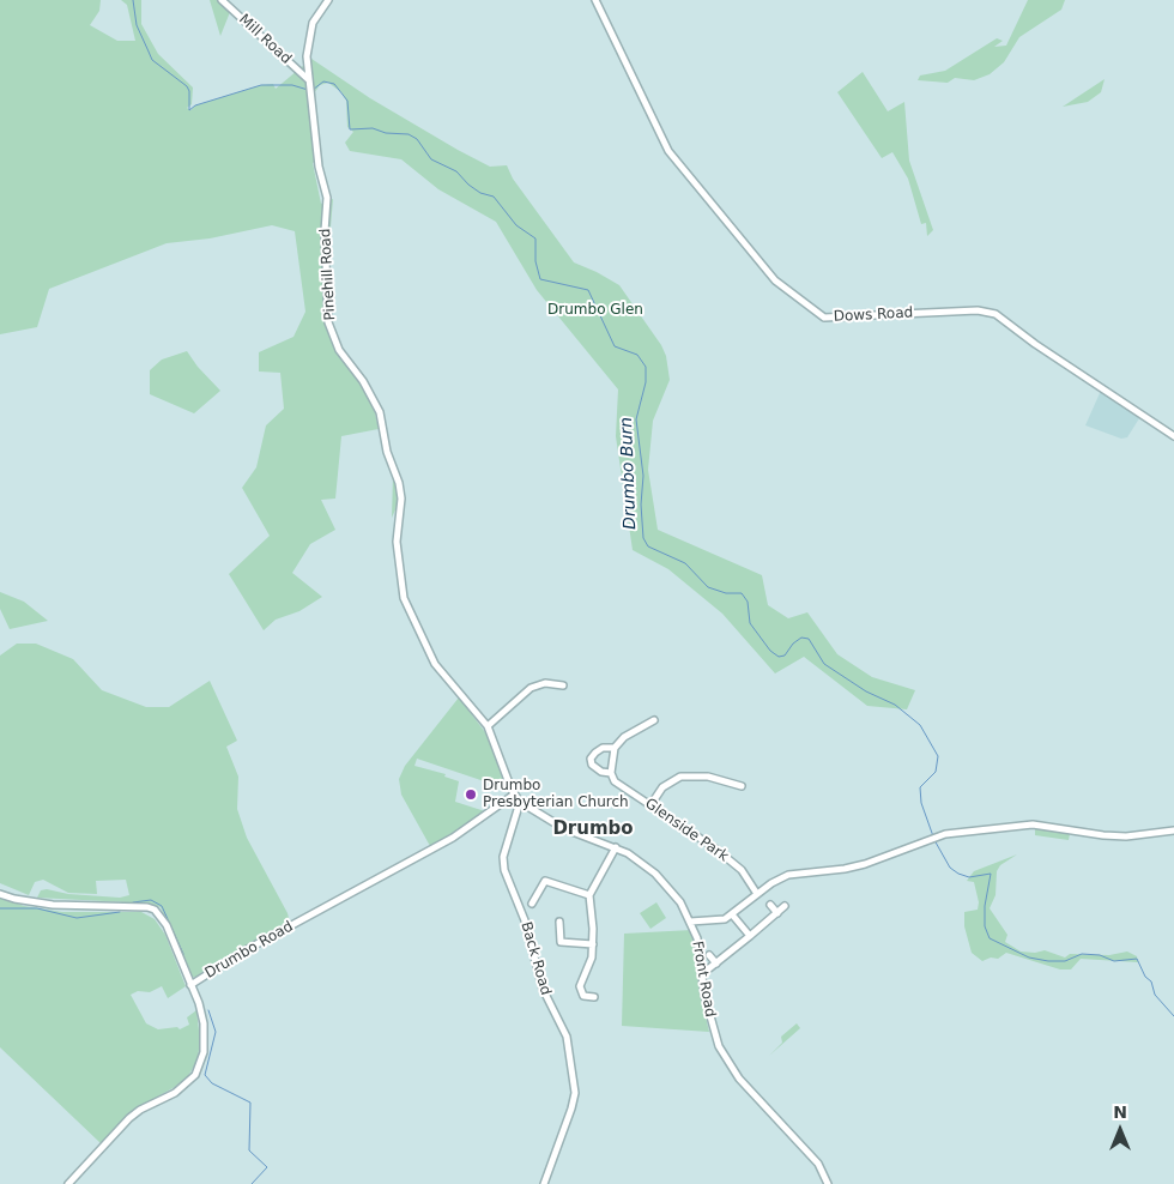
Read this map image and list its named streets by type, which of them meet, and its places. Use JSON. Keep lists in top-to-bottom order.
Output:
{
  "streets": {
    "street": [
      "Mill Road",
      "Pinehill Road",
      "Dows Road",
      "Glenside Park",
      "Drumbo Road",
      "Back Road",
      "Front Road"
    ]
  },
  "crossings": [
    ["Mill Road", "Pinehill Road"],
    ["Pinehill Road", "Drumbo Road"],
    ["Pinehill Road", "Front Road"],
    ["Drumbo Road", "Front Road"],
    ["Back Road", "Front Road"]
  ],
  "districts": ["Drumbo"],
  "water": ["Drumbo Burn"],
  "parks": ["Drumbo Glen"],
  "places": ["Drumbo Presbyterian Church"],
  "north": "top"
}
